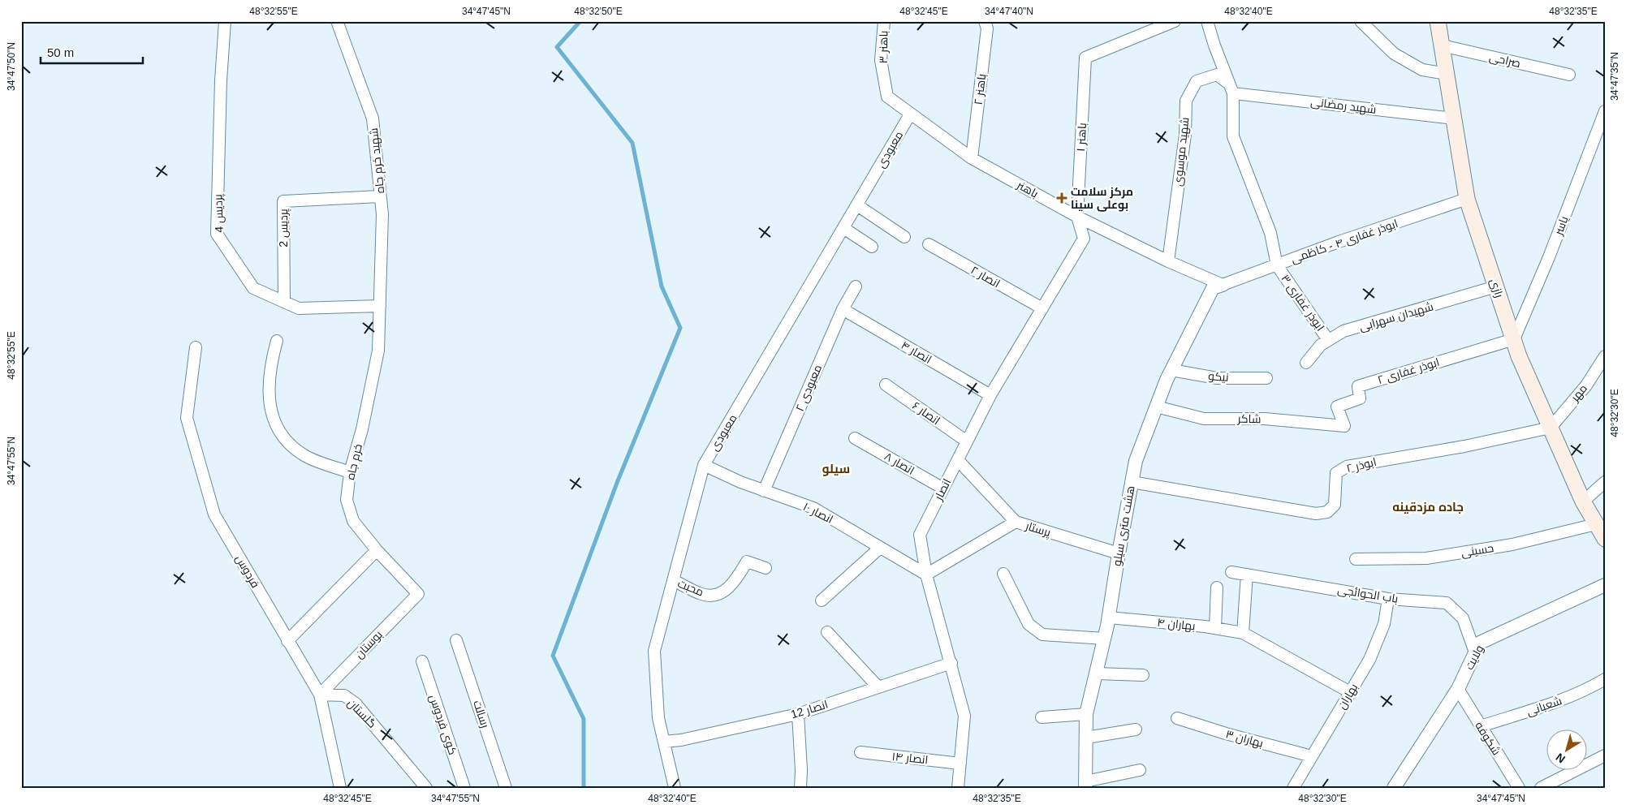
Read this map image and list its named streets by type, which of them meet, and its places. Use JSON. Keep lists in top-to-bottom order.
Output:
{
  "streets": {
    "main road": ["رازی"],
    "street": [
      "باهنر ۳",
      "صراحی",
      "باهنر ۲",
      "شهید رمضانی",
      "باهنر ۱",
      "معبودی",
      "شهید موسوی",
      "شهید خرم جاه",
      "باهنر",
      "پردیس 4",
      "یاسر",
      "پردیس 2",
      "ابوذر غفاری ۴ - کاظمی",
      "انصار ۲",
      "ابوذر غفاری ۳",
      "شهیدان سهرابی",
      "انصار ۴",
      "ابوذر غفاری ۲",
      "نیکو",
      "معبودی ۲",
      "مهر",
      "انصار ۶",
      "شاکر",
      "خرم جاه",
      "انصار ۸",
      "ابوذر ۲",
      "انصار",
      "انصار ۱۰",
      "هشت متری سیلو",
      "پرستار",
      "حسینی",
      "فردوس",
      "محبت",
      "باب الحوائجی",
      "بهاران ۴",
      "بوستان",
      "ولایت",
      "بهاران",
      "شعبانی",
      "انصار 12",
      "گلستان",
      "رسالت",
      "کوی فردوس",
      "بهاران ۳",
      "شکوفه",
      "انصار ۱۴"
    ]
  },
  "crossings": [
    ["باهنر ۳", "باهنر"],
    ["صراحی", "رازی"],
    ["باهنر ۲", "باهنر"],
    ["شهید رمضانی", "شهید موسوی"],
    ["شهید رمضانی", "رازی"],
    ["باهنر ۱", "باهنر"],
    ["باهنر ۱", "انصار"],
    ["معبودی", "باهنر"],
    ["معبودی", "انصار ۱۰"],
    ["معبودی", "محبت"],
    ["معبودی", "انصار 12"],
    ["شهید موسوی", "باهنر"],
    ["شهید خرم جاه", "پردیس 4"],
    ["شهید خرم جاه", "پردیس 2"],
    ["شهید خرم جاه", "خرم جاه"],
    ["باهنر", "ابوذر غفاری ۴ - کاظمی"],
    ["باهنر", "انصار"],
    ["باهنر", "هشت متری سیلو"],
    ["پردیس 4", "پردیس 2"],
    ["پردیس 4", "خرم جاه"],
    ["یاسر", "رازی"],
    ["یاسر", "ابوذر غفاری ۲"],
    ["ابوذر غفاری ۴ - کاظمی", "رازی"],
    ["ابوذر غفاری ۴ - کاظمی", "ابوذر غفاری ۳"],
    ["ابوذر غفاری ۴ - کاظمی", "هشت متری سیلو"],
    ["انصار ۲", "انصار"],
    ["رازی", "شهیدان سهرابی"],
    ["رازی", "ابوذر غفاری ۲"],
    ["رازی", "مهر"],
    ["رازی", "ابوذر ۲"],
    ["رازی", "حسینی"],
    ["ابوذر غفاری ۳", "شهیدان سهرابی"],
    ["انصار ۴", "معبودی ۲"],
    ["انصار ۴", "انصار"],
    ["ابوذر غفاری ۲", "شاکر"],
    ["نیکو", "هشت متری سیلو"],
    ["معبودی ۲", "انصار ۱۰"],
    ["مهر", "ابوذر ۲"],
    ["انصار ۶", "انصار"],
    ["شاکر", "هشت متری سیلو"],
    ["خرم جاه", "بوستان"],
    ["انصار ۸", "انصار"],
    ["ابوذر ۲", "هشت متری سیلو"],
    ["انصار", "انصار ۱۰"],
    ["انصار", "پرستار"],
    ["انصار", "انصار 12"],
    ["انصار", "انصار ۱۴"],
    ["هشت متری سیلو", "پرستار"],
    ["هشت متری سیلو", "بهاران ۴"],
    ["فردوس", "بوستان"],
    ["فردوس", "گلستان"],
    ["باب الحوائجی", "ولایت"],
    ["باب الحوائجی", "بهاران"],
    ["بهاران ۴", "بهاران"],
    ["بوستان", "گلستان"],
    ["ولایت", "شکوفه"],
    ["بهاران", "بهاران ۳"],
    ["شعبانی", "شکوفه"]
  ],
  "districts": ["سیلو", "جاده مزدقینه"],
  "places": {
    "health": ["مرکز سلامت بوعلی سینا"]
  },
  "scale_bar": "50 m",
  "north": "bottom left",
  "coordinates": [
    "48°32'55\"E",
    "34°47'45\"N",
    "48°32'50\"E",
    "48°32'45\"E",
    "34°47'40\"N",
    "48°32'40\"E",
    "48°32'35\"E",
    "34°47'50\"N",
    "34°47'35\"N",
    "48°32'30\"E",
    "34°47'55\"N"
  ]
}
